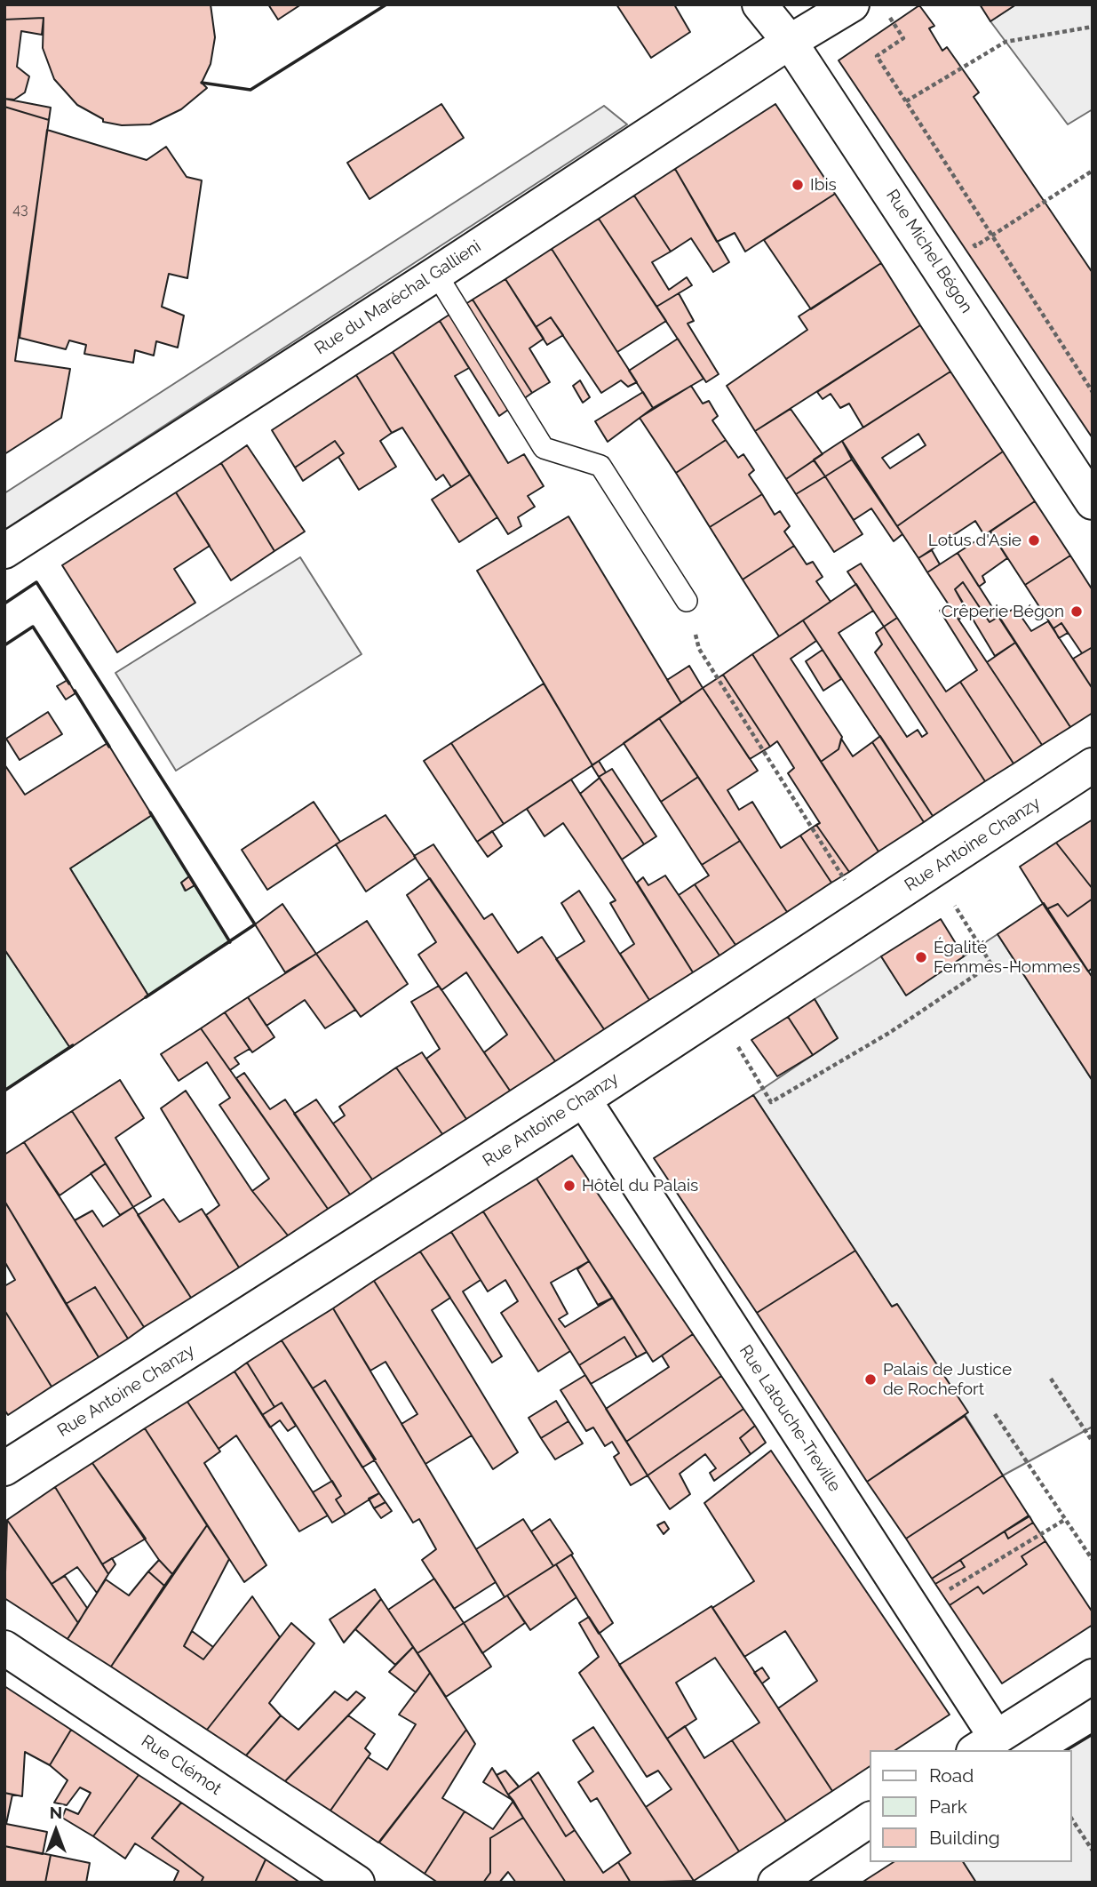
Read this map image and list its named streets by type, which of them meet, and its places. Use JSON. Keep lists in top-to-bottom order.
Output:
{
  "streets": {
    "street": [
      "Rue Michel Bégon",
      "Rue du Maréchal Gallieni",
      "Rue Antoine Chanzy",
      "Rue Latouche-Treville",
      "Rue Clémot"
    ]
  },
  "crossings": [
    ["Rue Michel Bégon", "Rue du Maréchal Gallieni"],
    ["Rue Antoine Chanzy", "Rue Latouche-Treville"]
  ],
  "places": [
    "Ibis",
    "Lotus d'Asie",
    "Crêperie Bégon",
    "Égalité Femmes-Hommes",
    "Hôtel du Palais",
    "Palais de Justice de Rochefort"
  ],
  "house_numbers": ["43"],
  "legend": ["Road", "Park", "Building"],
  "north": "top"
}
